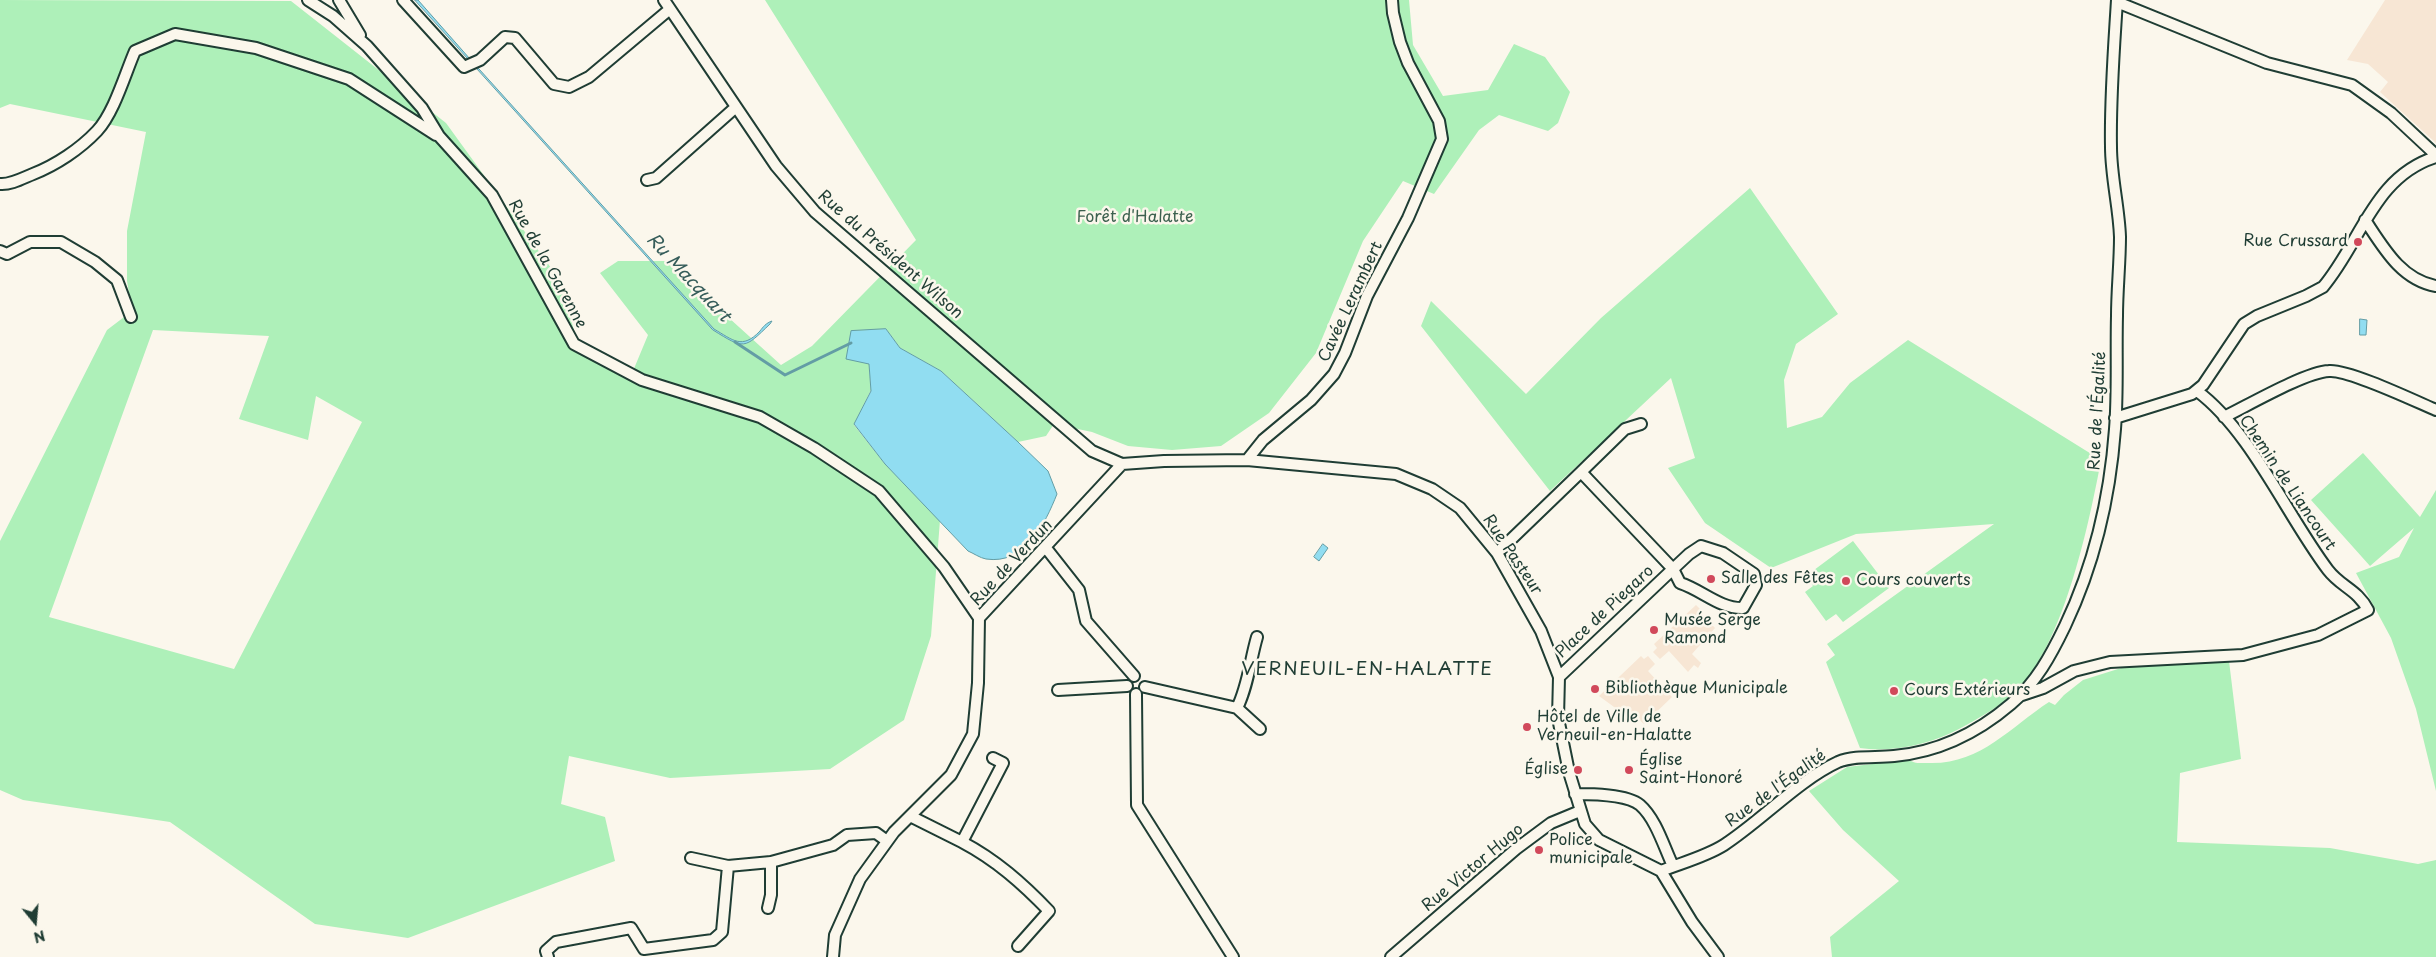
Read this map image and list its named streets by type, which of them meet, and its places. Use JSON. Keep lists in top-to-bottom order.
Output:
{
  "streets": {
    "street": [
      "Rue du Président Wilson",
      "Rue de la Garenne",
      "Cavée Lerambert",
      "Rue de l'Égalité",
      "Chemin de Liancourt",
      "Rue Pasteur",
      "Rue de Verdun",
      "Place de Piegaro",
      "Rue Victor Hugo"
    ]
  },
  "crossings": [
    ["Rue du Président Wilson", "Rue Pasteur"],
    ["Rue du Président Wilson", "Rue de Verdun"],
    ["Rue de la Garenne", "Rue de Verdun"],
    ["Cavée Lerambert", "Rue Pasteur"],
    ["Rue de l'Égalité", "Chemin de Liancourt"],
    ["Rue de l'Égalité", "Rue Pasteur"],
    ["Rue Pasteur", "Rue de Verdun"],
    ["Rue Pasteur", "Place de Piegaro"],
    ["Rue Pasteur", "Rue Victor Hugo"]
  ],
  "districts": ["VERNEUIL-EN-HALATTE"],
  "water": ["Ru Macquart"],
  "parks": ["Forêt d'Halatte"],
  "places": [
    "Rue Crussard",
    "Salle des Fêtes",
    "Cours couverts",
    "Musée Serge Ramond",
    "Bibliothèque Municipale",
    "Cours Extérieurs",
    "Hôtel de Ville de Verneuil-en-Halatte",
    "Église",
    "Église Saint-Honoré",
    "Police municipale"
  ],
  "north": "bottom"
}
